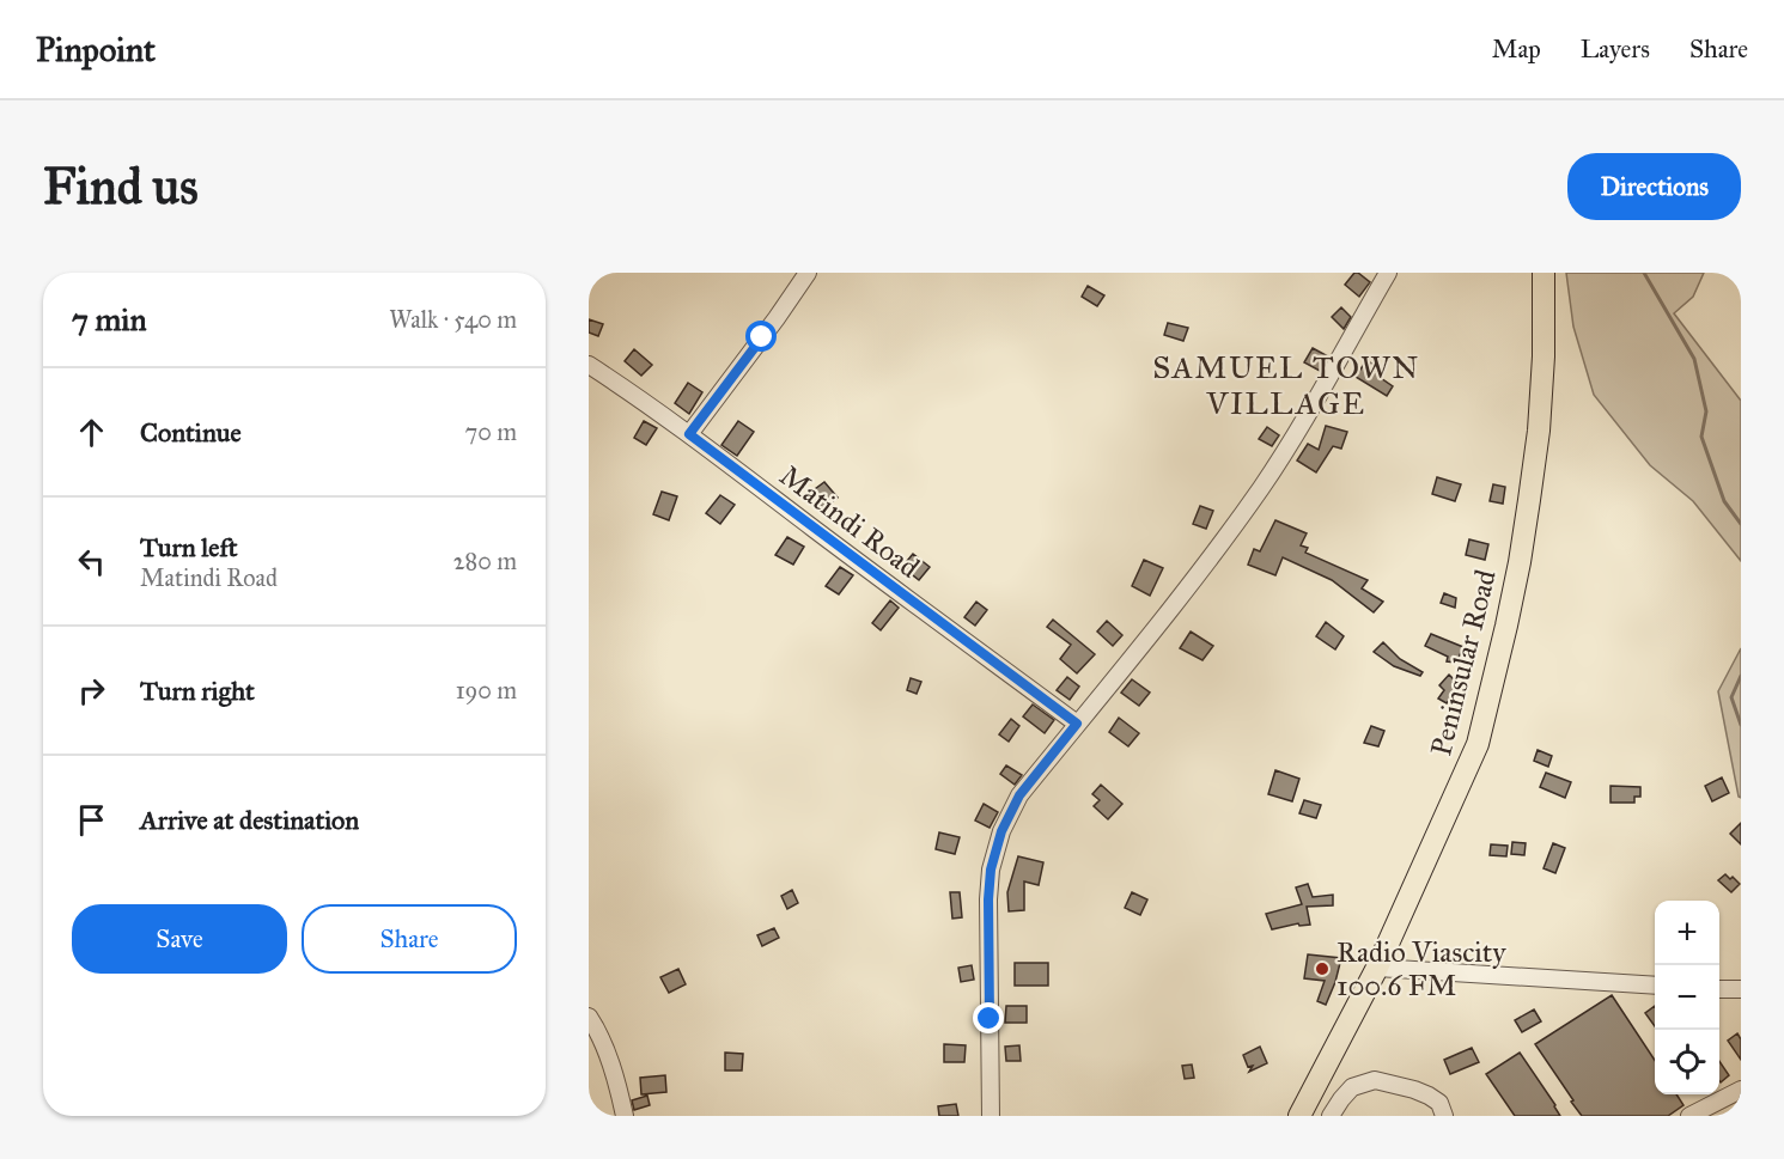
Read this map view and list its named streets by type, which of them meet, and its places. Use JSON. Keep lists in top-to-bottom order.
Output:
{
  "streets": {
    "main road": ["Peninsular Road"],
    "street": ["Matindi Road"]
  },
  "districts": ["SAMUEL TOWN VILLAGE"],
  "places": ["Radio Viascity 100.6 FM"],
  "page": {
    "header": "Pinpoint",
    "nav": ["Map", "Layers", "Share"],
    "buttons": [
      "Directions",
      ["Save", "Share"]
    ],
    "title": "Find us",
    "heading": ["7 min", "Walk · 540 m"],
    "list": [
      ["Continue", "70 m"],
      ["Turn left", "Matindi Road", "280 m"],
      ["Turn right", "190 m"],
      "Arrive at destination"
    ],
    "map_buttons": ["+", "−"]
  }
}
